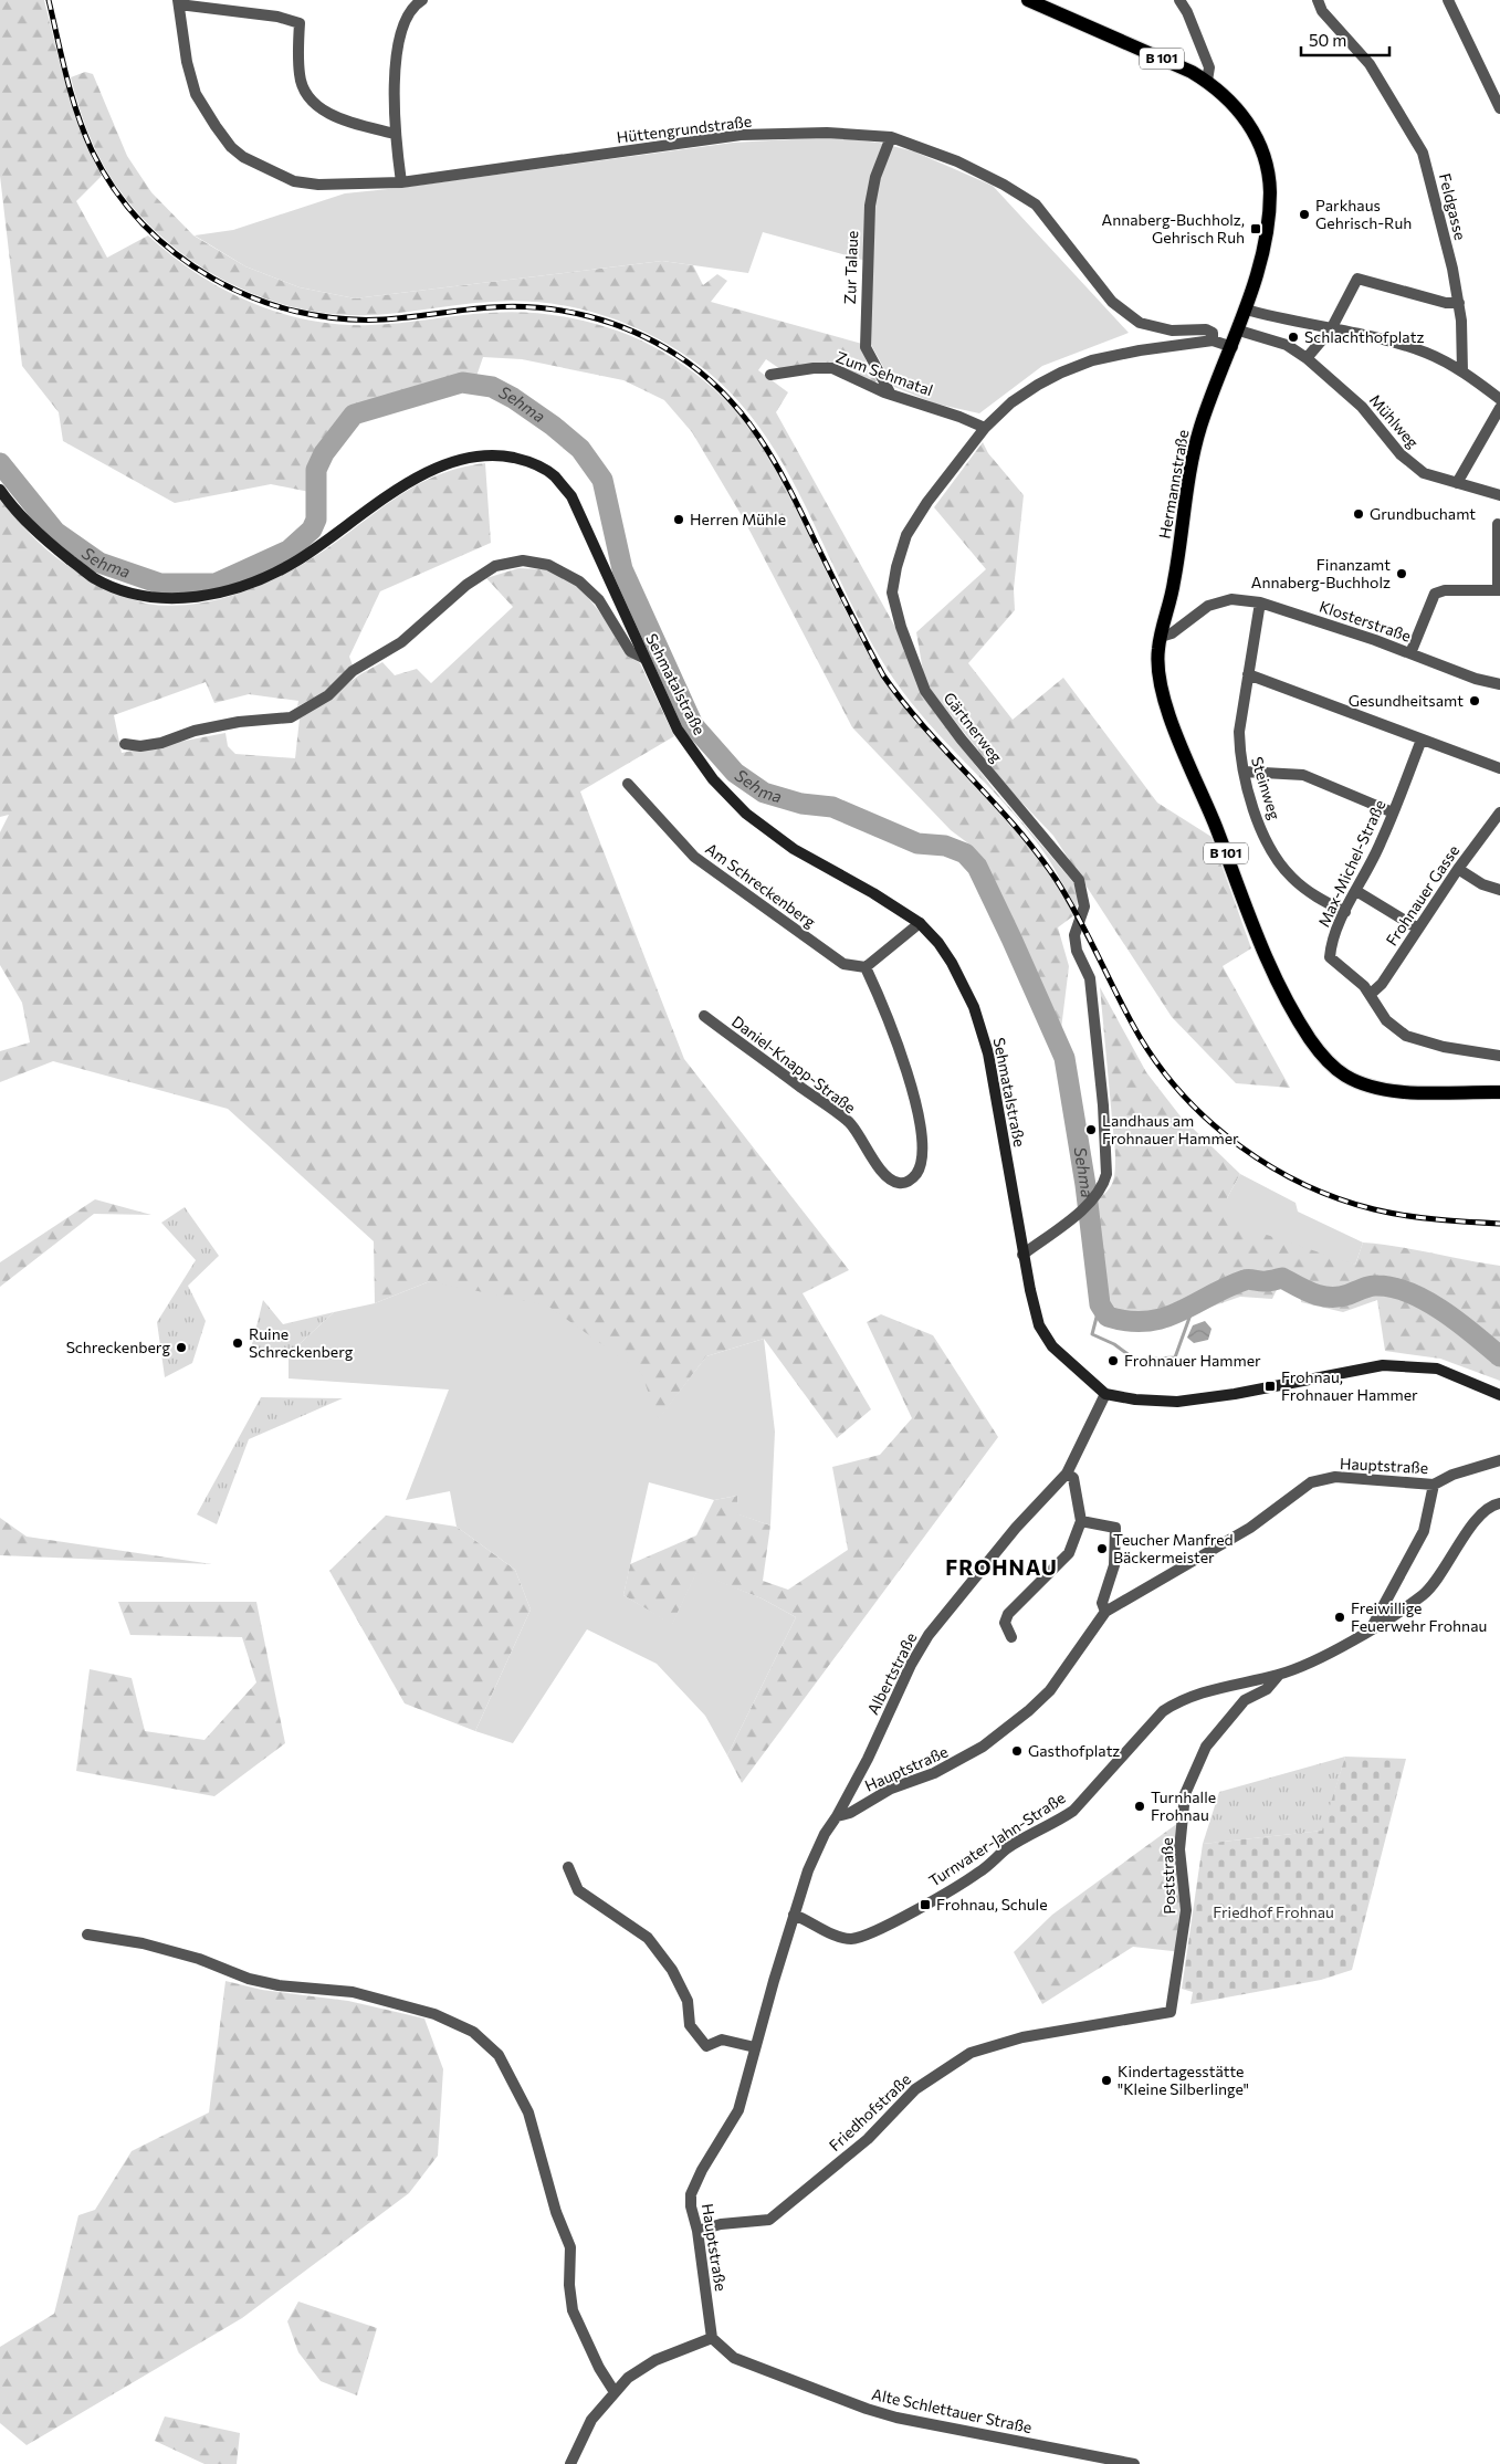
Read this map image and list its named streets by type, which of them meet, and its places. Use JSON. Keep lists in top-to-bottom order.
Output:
{
  "streets": {
    "main road": ["B 101", "Hermannstraße", "Sehmatalstraße"],
    "street": [
      "Hüttengrundstraße",
      "Feldgasse",
      "Zur Talaue",
      "Zum Sehmatal",
      "Mühlweg",
      "Klosterstraße",
      "Gärtnerweg",
      "Steinweg",
      "Max-Michel-Straße",
      "Am Schreckenberg",
      "Frohnauer Gasse",
      "Daniel-Knapp-Straße",
      "Hauptstraße",
      "Albertstraße",
      "Turnvater-Jahn-Straße",
      "Poststraße",
      "Friedhofstraße",
      "Alte Schlettauer Straße"
    ]
  },
  "crossings": [
    ["B 101", "Hermannstraße"],
    ["B 101", "Klosterstraße"],
    ["Hüttengrundstraße", "Zur Talaue"],
    ["Hüttengrundstraße", "Hermannstraße"],
    ["Hüttengrundstraße", "Gärtnerweg"],
    ["Zur Talaue", "Zum Sehmatal"],
    ["Zum Sehmatal", "Gärtnerweg"],
    ["Hermannstraße", "Klosterstraße"],
    ["Klosterstraße", "Steinweg"],
    ["Sehmatalstraße", "Gärtnerweg"],
    ["Sehmatalstraße", "Albertstraße"],
    ["Steinweg", "Max-Michel-Straße"],
    ["Max-Michel-Straße", "Frohnauer Gasse"],
    ["Am Schreckenberg", "Daniel-Knapp-Straße"],
    ["Hauptstraße", "Albertstraße"],
    ["Hauptstraße", "Turnvater-Jahn-Straße"],
    ["Hauptstraße", "Friedhofstraße"],
    ["Hauptstraße", "Alte Schlettauer Straße"],
    ["Turnvater-Jahn-Straße", "Poststraße"],
    ["Poststraße", "Friedhofstraße"]
  ],
  "districts": ["FROHNAU"],
  "water": ["Sehma"],
  "parks": ["Friedhof Frohnau"],
  "places": {
    "other": [
      "Parkhaus Gehrisch-Ruh",
      "Schlachthofplatz",
      "Grundbuchamt",
      "Herren Mühle",
      "Finanzamt Annaberg-Buchholz",
      "Gesundheitsamt",
      "Landhaus am Frohnauer Hammer",
      "Ruine Schreckenberg",
      "Schreckenberg",
      "Frohnauer Hammer",
      "Teucher Manfred Bäckermeister",
      "Freiwillige Feuerwehr Frohnau",
      "Gasthofplatz",
      "Turnhalle Frohnau",
      "Kindertagesstätte \"Kleine Silberlinge\""
    ],
    "transit": ["Annaberg-Buchholz, Gehrisch Ruh", "Frohnau, Frohnauer Hammer", "Frohnau, Schule"]
  },
  "scale_bar": "50 m"
}
